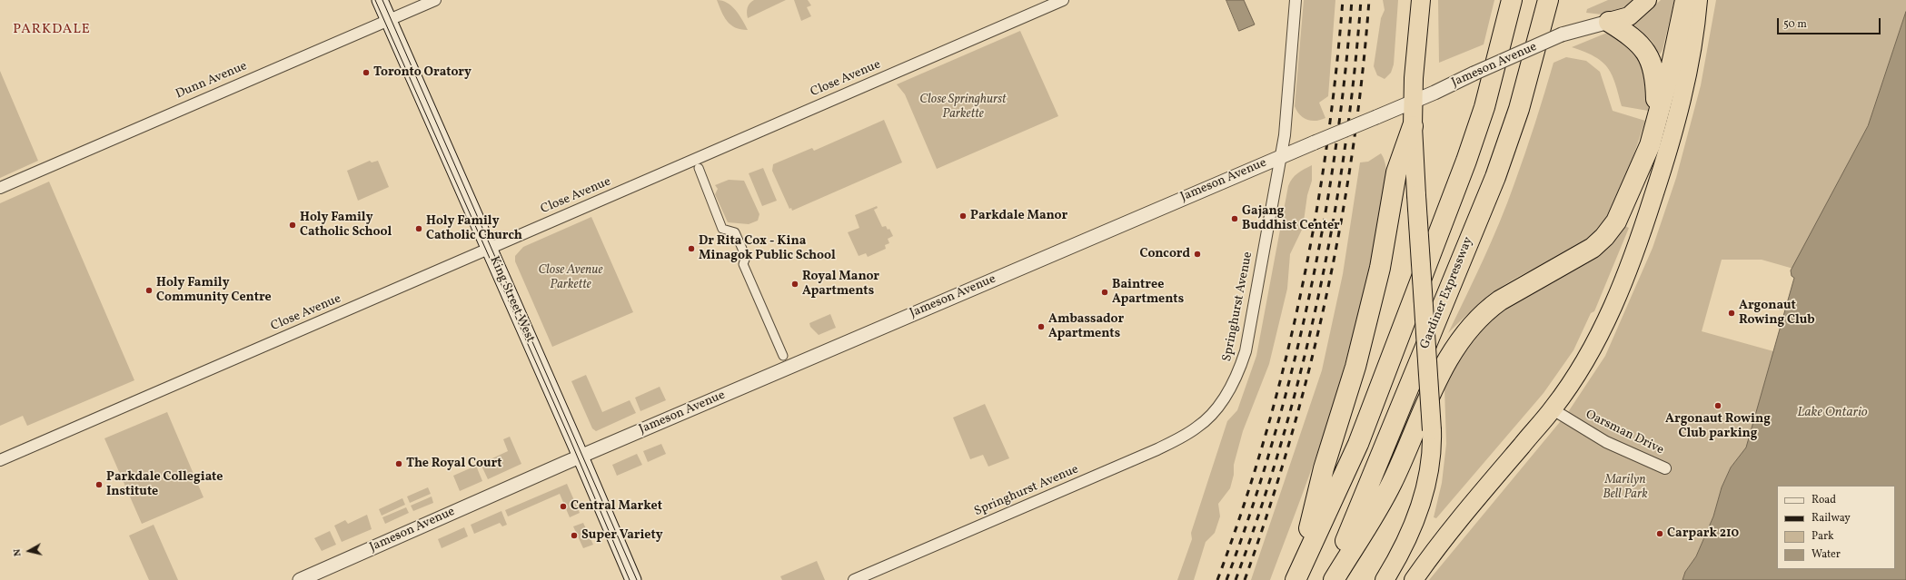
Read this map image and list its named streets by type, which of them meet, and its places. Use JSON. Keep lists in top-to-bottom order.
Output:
{
  "streets": {
    "highway": ["Gardiner Expressway"],
    "main road": ["King Street West"],
    "street": [
      "Jameson Avenue",
      "Close Avenue",
      "Dunn Avenue",
      "Springhurst Avenue",
      "Oarsman Drive"
    ]
  },
  "crossings": [
    ["Jameson Avenue", "King Street West"],
    ["Jameson Avenue", "Springhurst Avenue"],
    ["Close Avenue", "King Street West"],
    ["Dunn Avenue", "King Street West"]
  ],
  "districts": ["PARKDALE"],
  "water": ["Lake Ontario"],
  "parks": ["Close Springhurst Parkette", "Close Avenue Parkette", "Marilyn Bell Park"],
  "places": [
    "Toronto Oratory",
    "Parkdale Manor",
    "Gajang Buddhist Center",
    "Holy Family Catholic School",
    "Holy Family Catholic Church",
    "Dr Rita Cox - Kina Minagok Public School",
    "Concord",
    "Royal Manor Apartments",
    "Holy Family Community Centre",
    "Baintree Apartments",
    "Argonaut Rowing Club",
    "Ambassador Apartments",
    "Argonaut Rowing Club parking",
    "The Royal Court",
    "Parkdale Collegiate Institute",
    "Central Market",
    "Carpark 210",
    "Super Variety"
  ],
  "legend": [
    "Road",
    "Railway",
    "Park",
    "Water"
  ],
  "scale_bar": "50 m",
  "north": "left"
}
